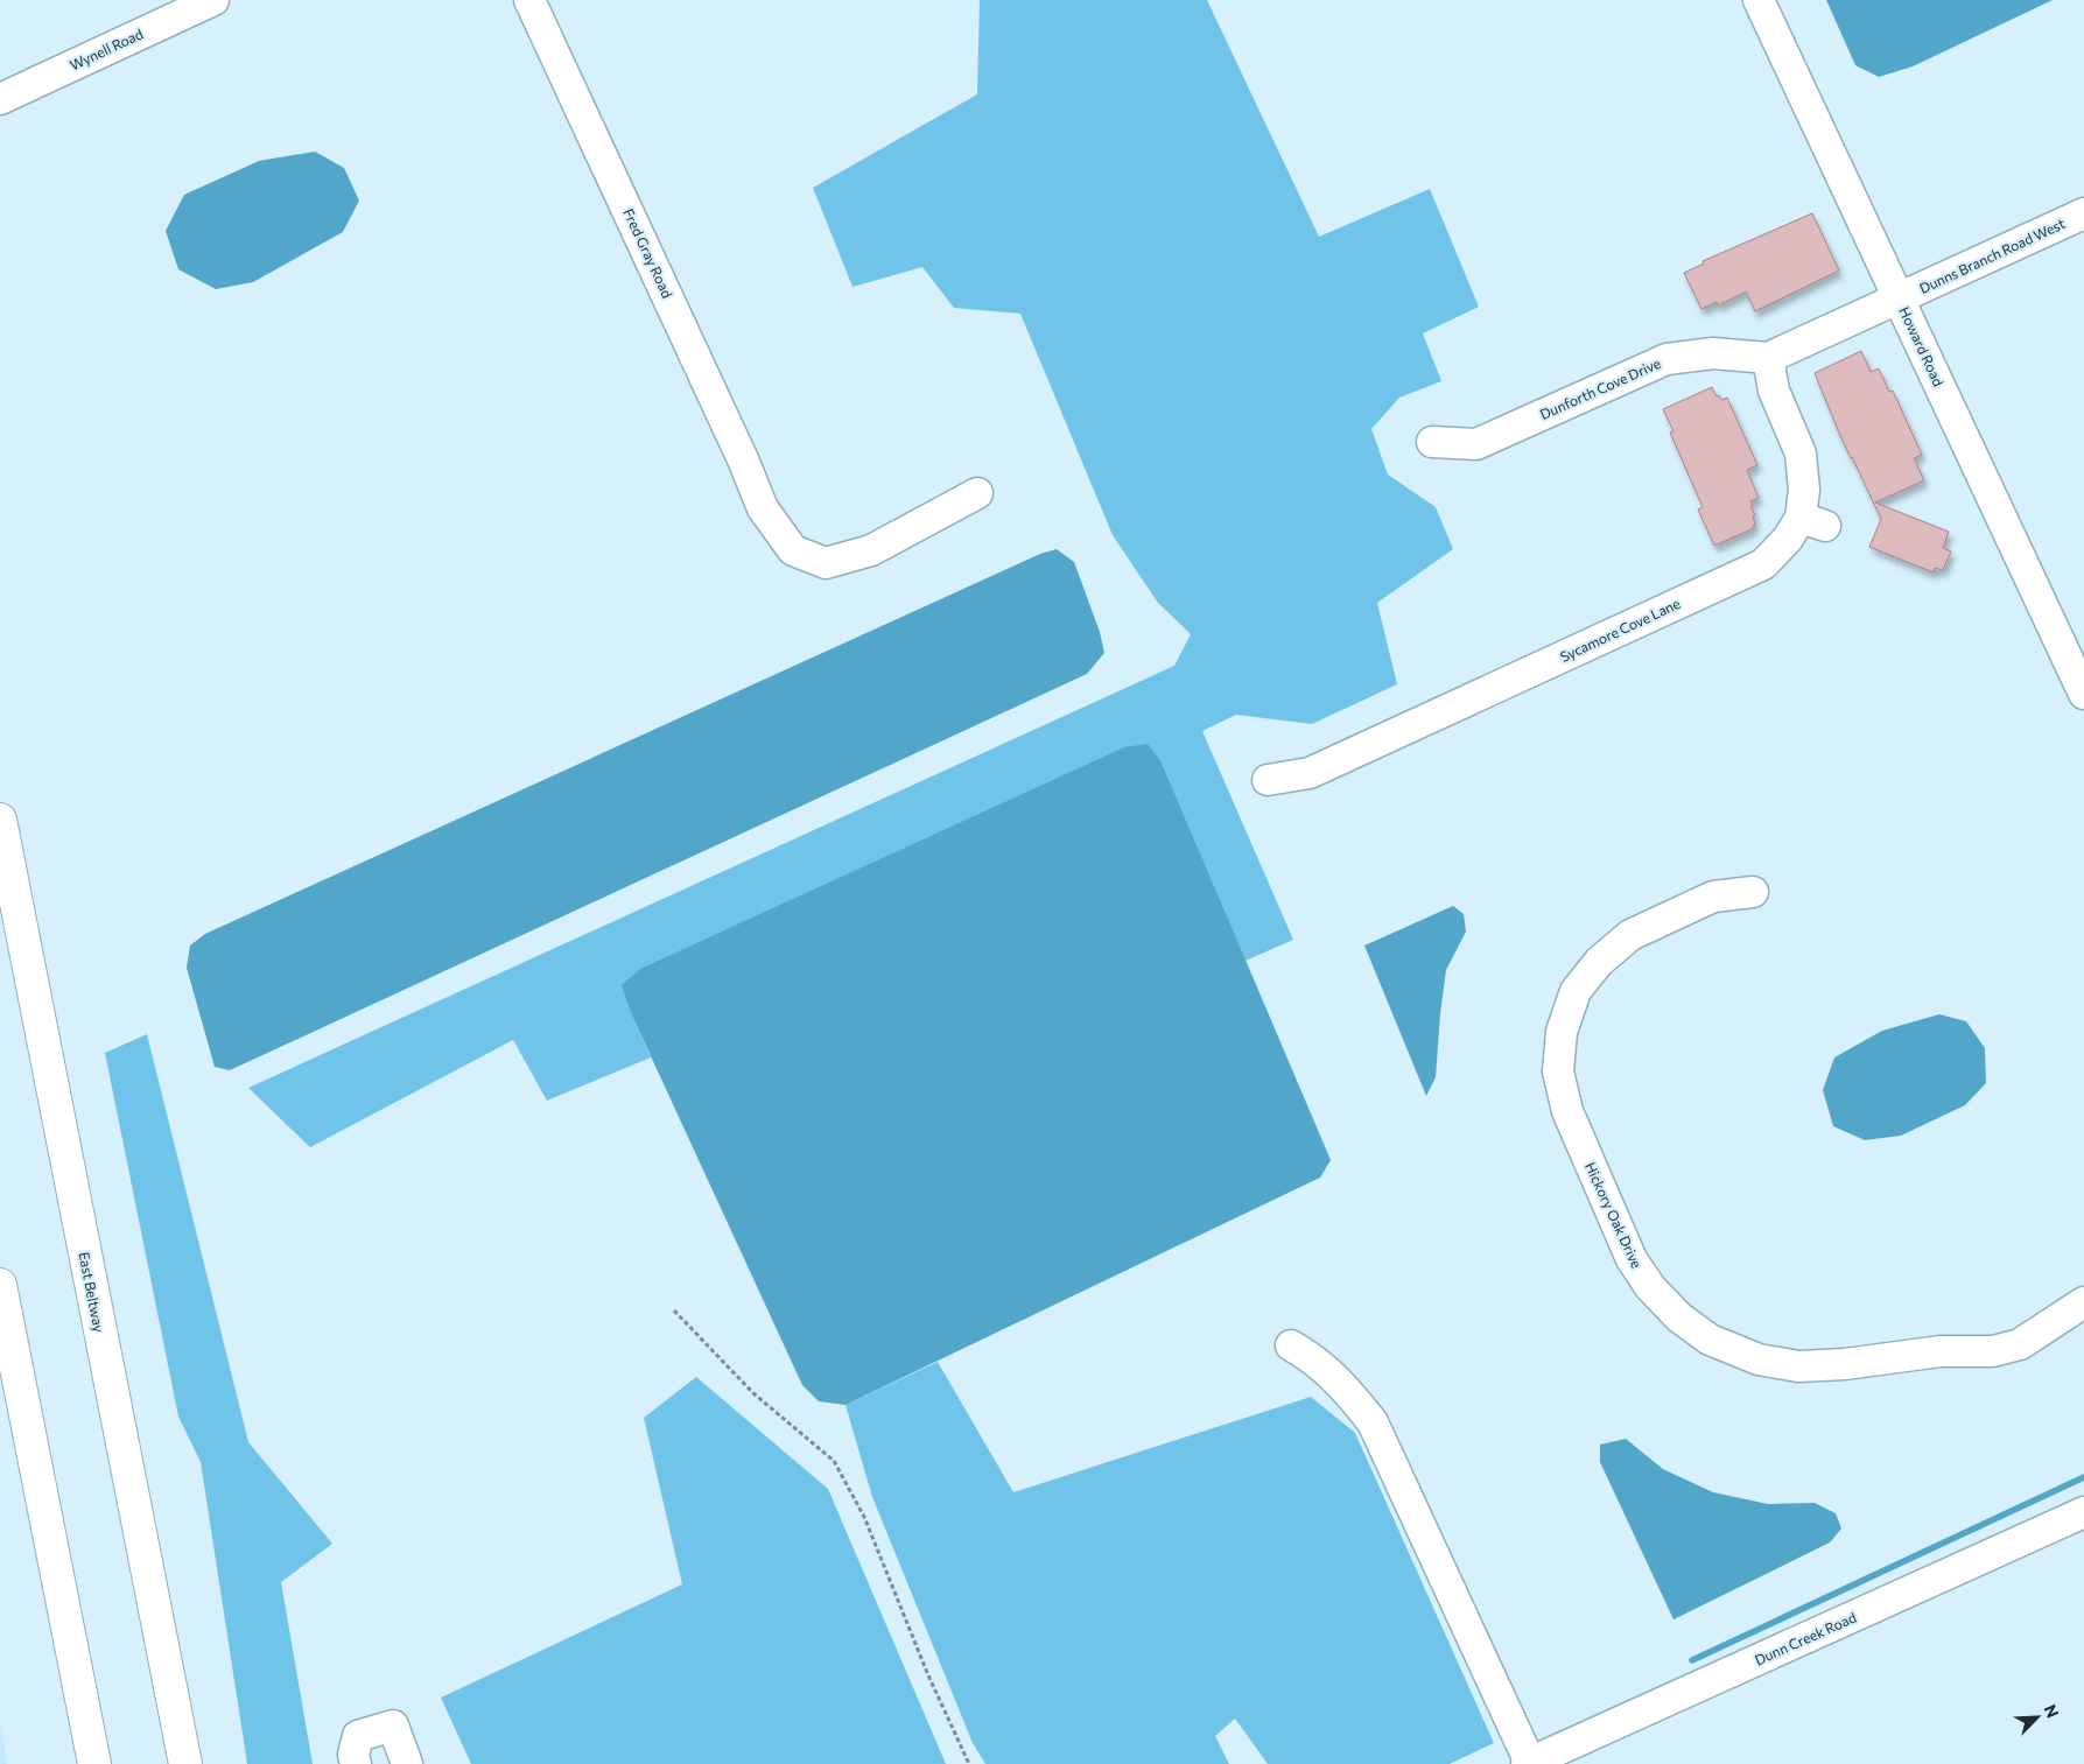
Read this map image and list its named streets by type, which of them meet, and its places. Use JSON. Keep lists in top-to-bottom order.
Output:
{
  "streets": {
    "highway": ["East Beltway"],
    "street": [
      "Wynell Road",
      "Fred Gray Road",
      "Dunns Branch Road West",
      "Howard Road",
      "Dunforth Cove Drive",
      "Sycamore Cove Lane",
      "Hickory Oak Drive",
      "Dunn Creek Road"
    ]
  },
  "crossings": [
    ["Dunns Branch Road West", "Howard Road"],
    ["Dunns Branch Road West", "Dunforth Cove Drive"],
    ["Howard Road", "Dunforth Cove Drive"],
    ["Dunforth Cove Drive", "Sycamore Cove Lane"]
  ],
  "north": "top right"
}
